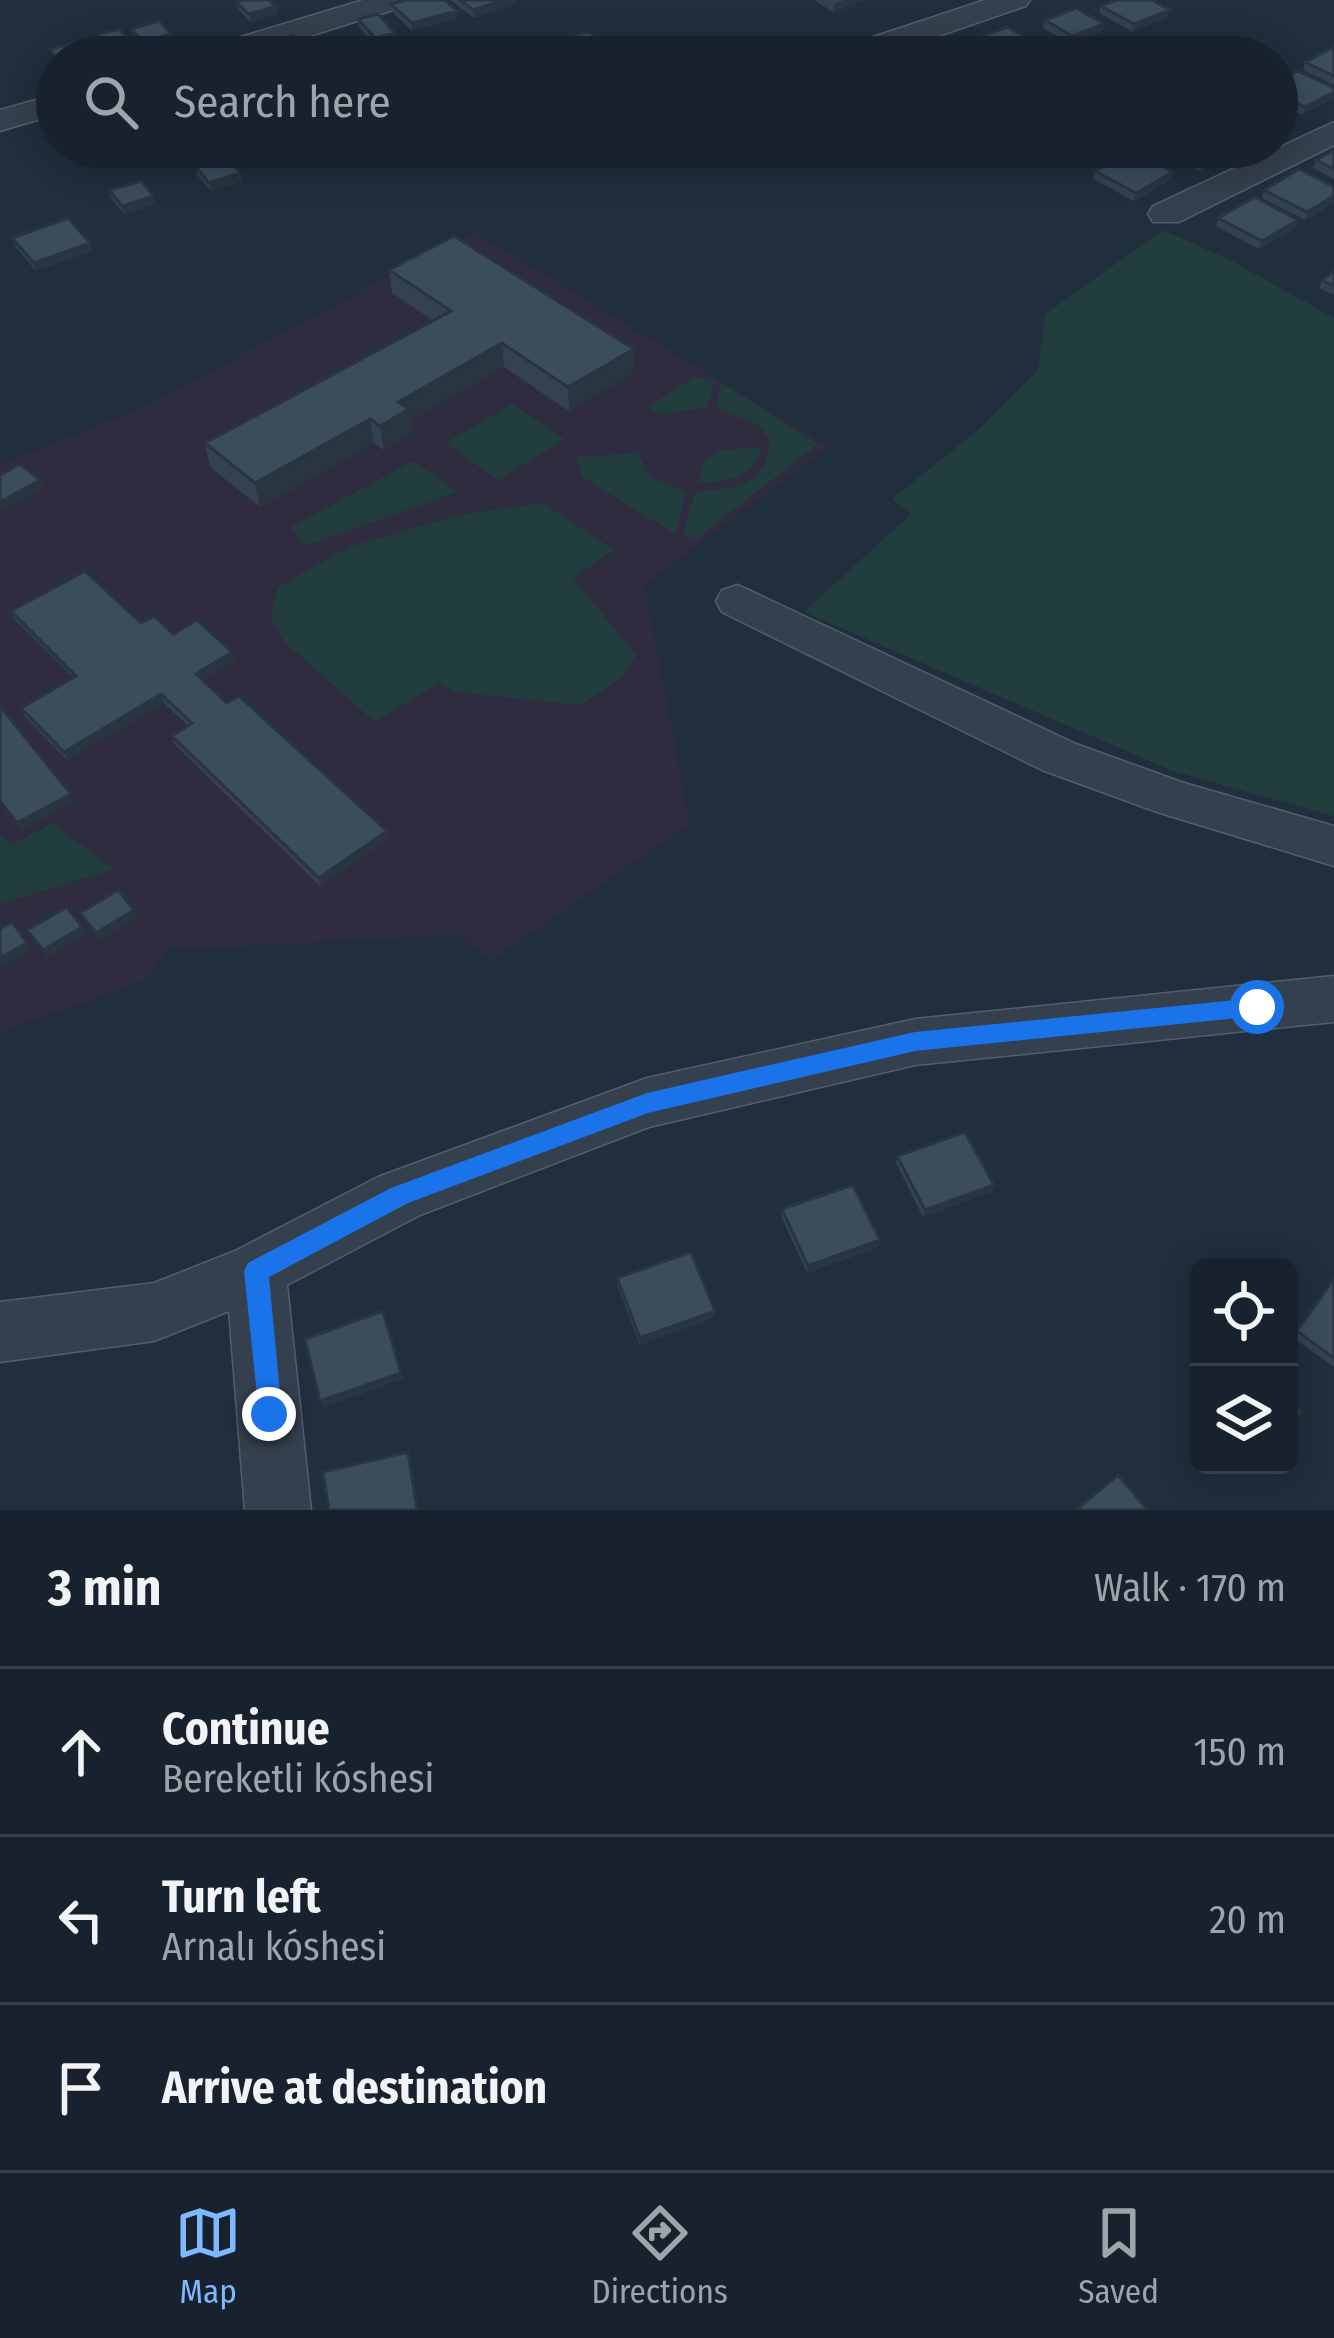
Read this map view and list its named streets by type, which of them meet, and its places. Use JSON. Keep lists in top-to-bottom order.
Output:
{
  "page": {
    "search": "Search here",
    "heading": ["3 min", "Walk · 170 m"],
    "list": [
      ["Continue", "Bereketli kóshesi", "150 m"],
      ["Turn left", "Arnalı kóshesi", "20 m"],
      "Arrive at destination"
    ],
    "nav": ["Map", "Directions", "Saved"]
  }
}
